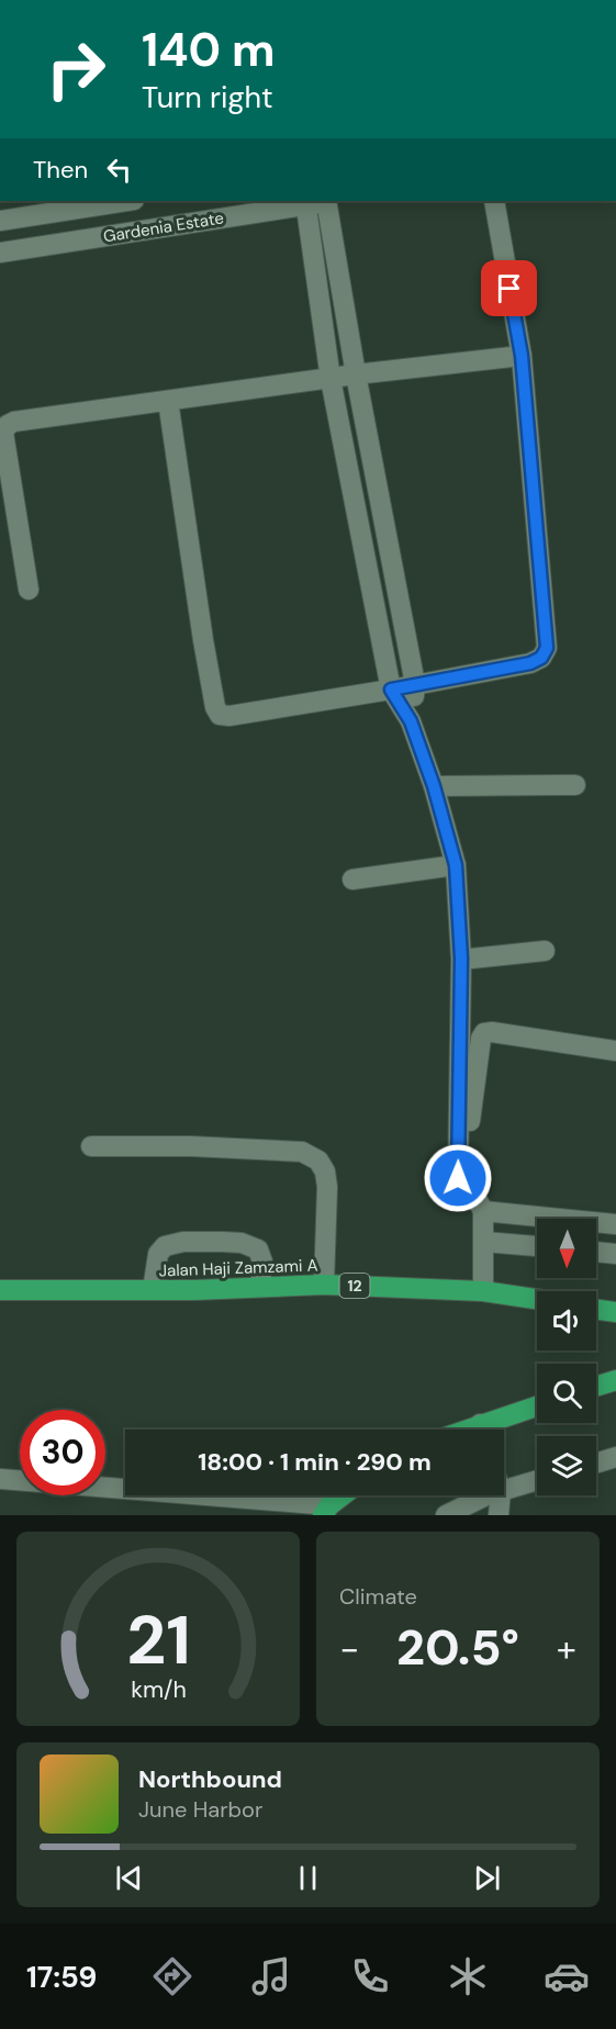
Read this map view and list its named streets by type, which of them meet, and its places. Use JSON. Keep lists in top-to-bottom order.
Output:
{
  "streets": {
    "highway": ["Jalan Haji Zamzami A", "12"],
    "street": ["Gardenia Estate"]
  },
  "north": "bottom",
  "page": {
    "turn": ["140 m", "Turn right"],
    "then": "Then",
    "limit": "30",
    "trip": "18:00 · 1 min · 290 m",
    "tile": "Climate",
    "heat": ["−", "20.5°", "+"],
    "song": ["Northbound", "June Harbor"],
    "tabs": "17:59",
    "gauge": ["21", "km/h"]
  }
}
